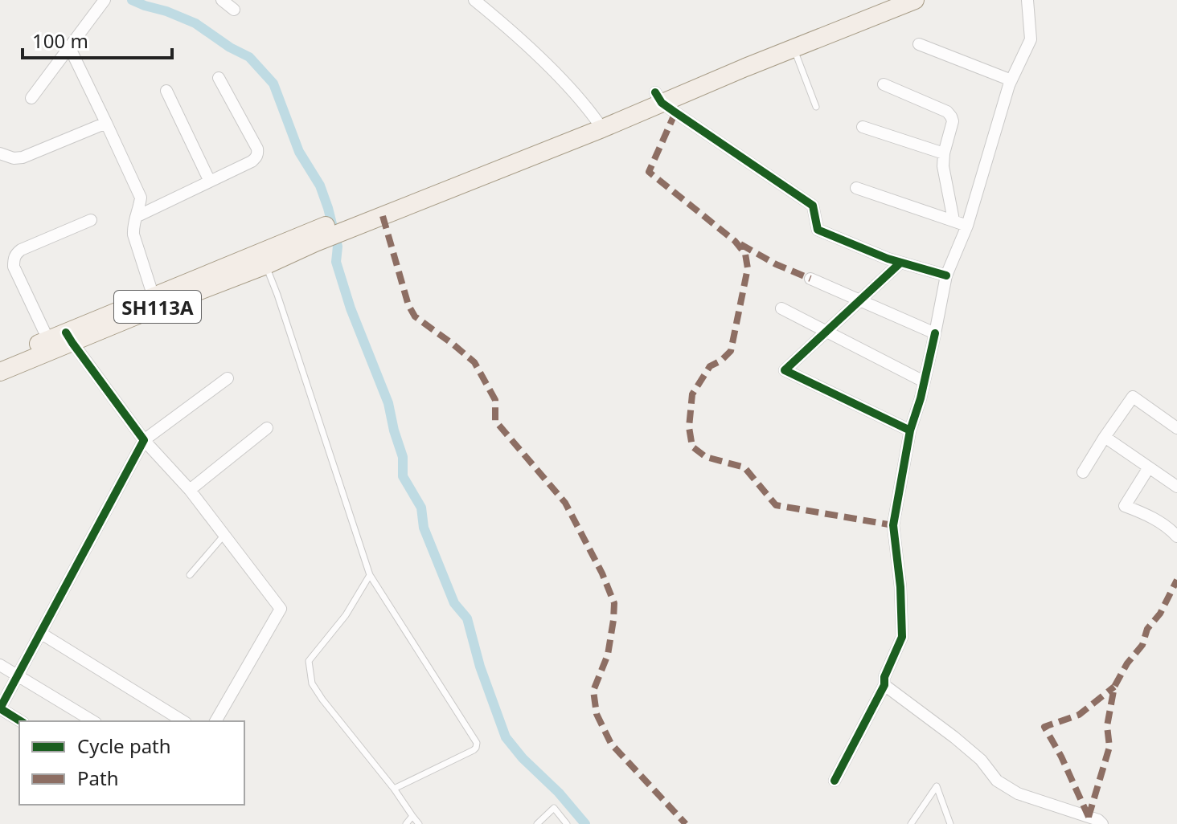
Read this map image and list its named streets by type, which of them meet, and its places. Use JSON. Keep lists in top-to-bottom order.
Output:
{
  "streets": {
    "main road": ["SH113A"]
  },
  "legend": ["Cycle path", "Path"],
  "scale_bar": "100 m"
}
